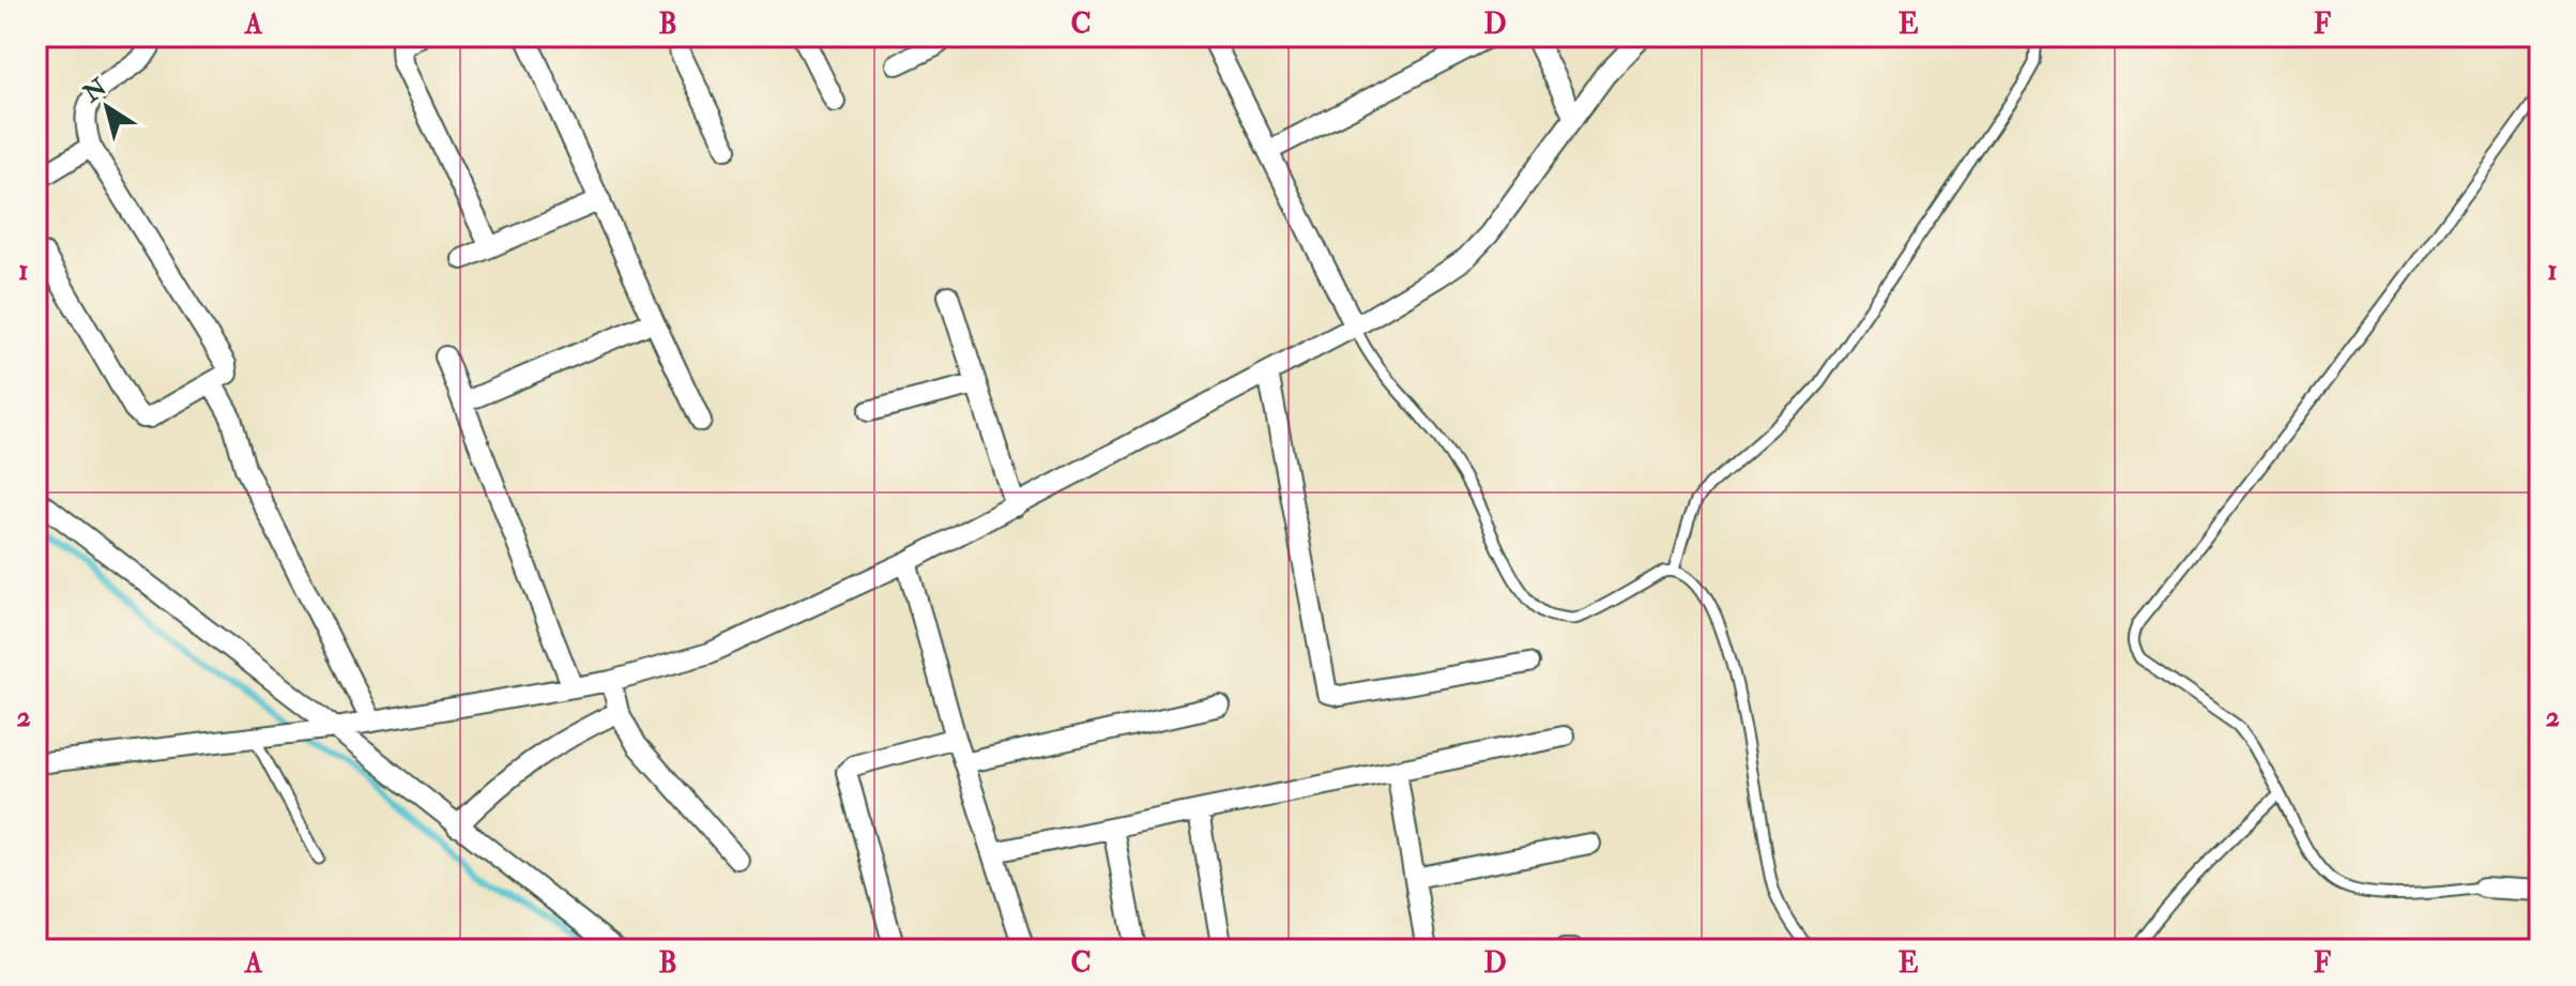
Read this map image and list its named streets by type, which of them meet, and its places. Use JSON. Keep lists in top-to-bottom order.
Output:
{
  "north": "top left",
  "grid": {
    "columns": [
      "A",
      "B",
      "C",
      "D",
      "E",
      "F"
    ],
    "rows": ["1", "2"]
  }
}
